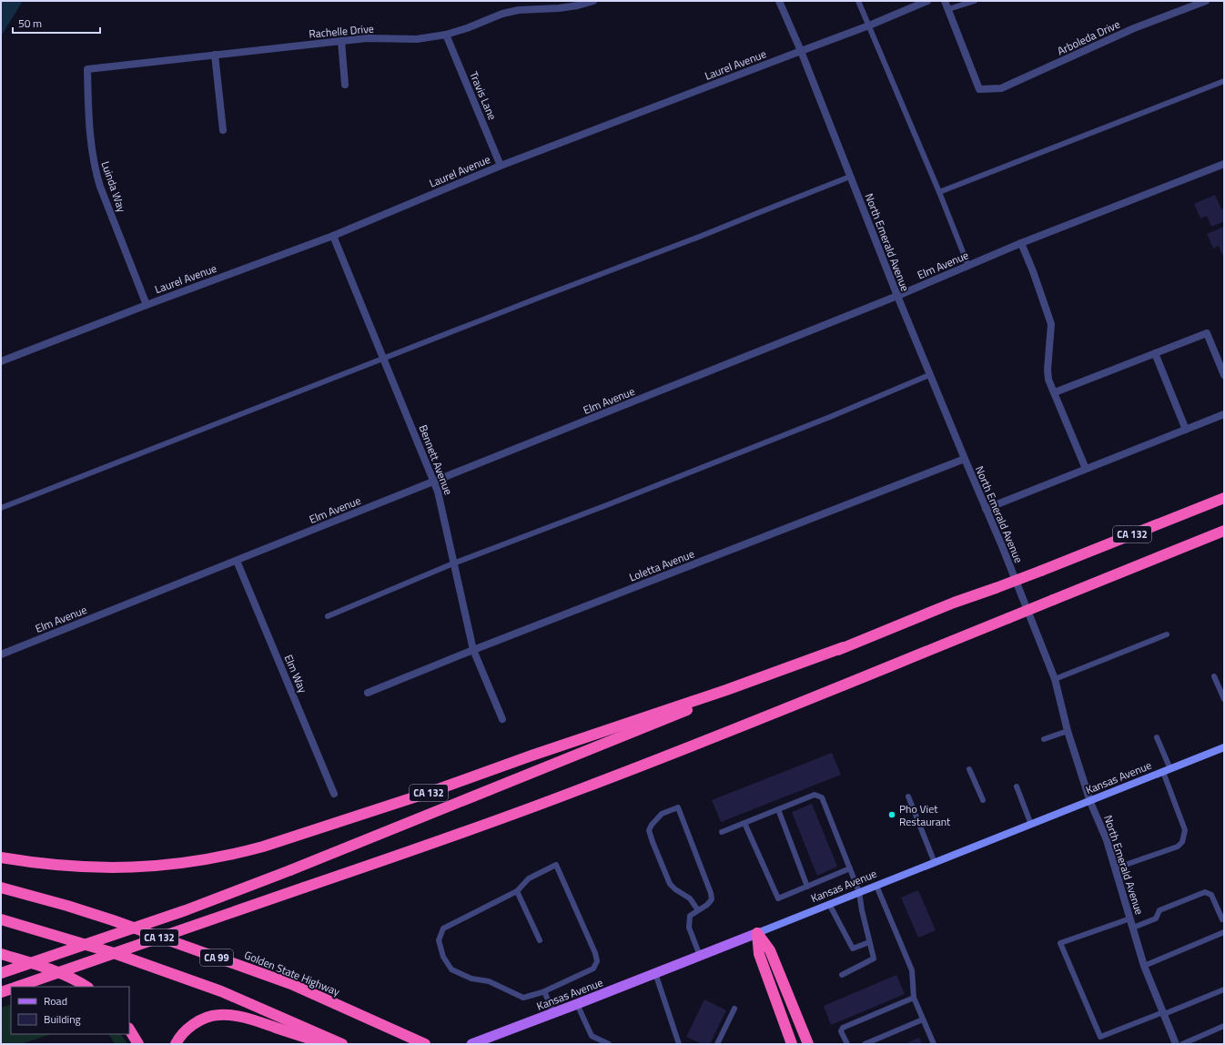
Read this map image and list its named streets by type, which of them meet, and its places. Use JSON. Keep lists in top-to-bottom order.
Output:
{
  "streets": {
    "highway": ["CA 132", "CA 99", "Golden State Highway"],
    "main road": ["Kansas Avenue"],
    "street": [
      "Rachelle Drive",
      "Arboleda Drive",
      "Laurel Avenue",
      "Travis Lane",
      "Luinda Way",
      "North Emerald Avenue",
      "Elm Avenue",
      "Bennett Avenue",
      "Loletta Avenue",
      "Elm Way"
    ]
  },
  "crossings": [
    ["Rachelle Drive", "Travis Lane"],
    ["Rachelle Drive", "Luinda Way"],
    ["Laurel Avenue", "Travis Lane"],
    ["Laurel Avenue", "Luinda Way"],
    ["Laurel Avenue", "North Emerald Avenue"],
    ["Laurel Avenue", "Bennett Avenue"],
    ["North Emerald Avenue", "Elm Avenue"],
    ["North Emerald Avenue", "Loletta Avenue"],
    ["North Emerald Avenue", "Kansas Avenue"],
    ["Elm Avenue", "Bennett Avenue"],
    ["Elm Avenue", "Elm Way"],
    ["Bennett Avenue", "Loletta Avenue"]
  ],
  "places": ["Pho Viet Restaurant"],
  "legend": ["Road", "Building"],
  "scale_bar": "50 m"
}
